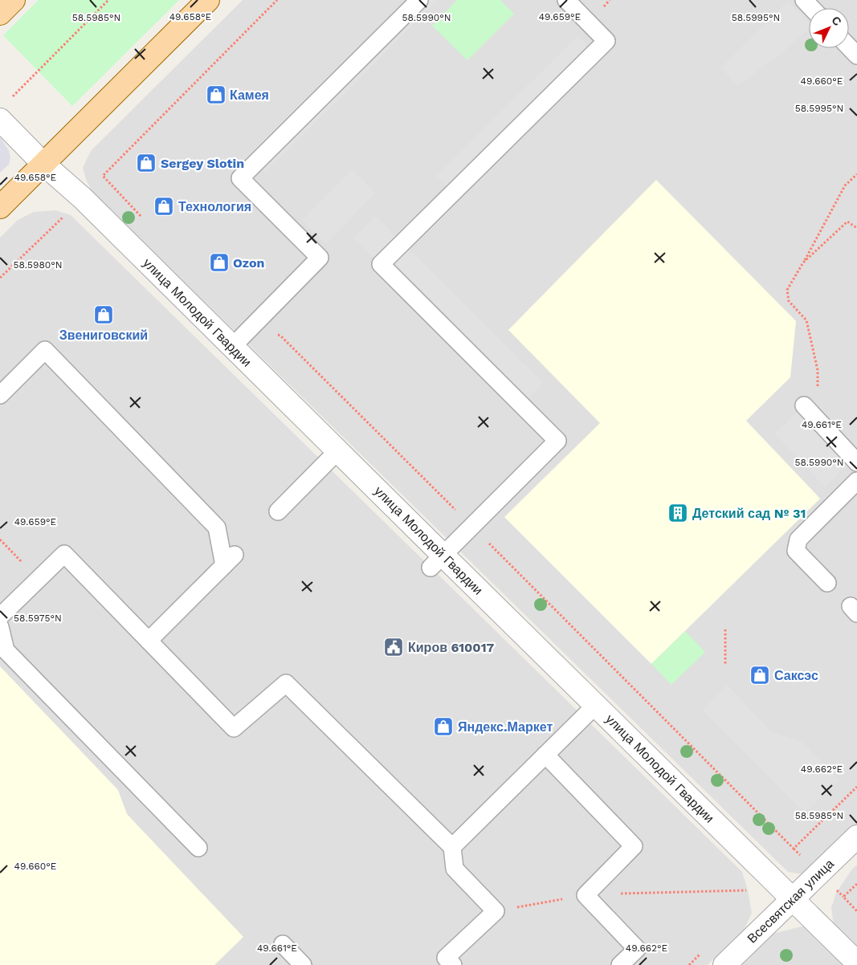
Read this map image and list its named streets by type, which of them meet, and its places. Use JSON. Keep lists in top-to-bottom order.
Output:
{
  "streets": {
    "street": ["улица Молодой Гвардии", "Всесвятская улица"]
  },
  "crossings": [
    ["улица Молодой Гвардии", "Всесвятская улица"]
  ],
  "places": {
    "shop": [
      "Камея",
      "Sergey Slotin",
      "Технология",
      "Ozon",
      "Звениговский",
      "Саксэс",
      "Яндекс.Маркет"
    ],
    "building": ["Детский сад № 31"],
    "public building": ["Киров 610017"]
  },
  "north": "top right",
  "coordinates": [
    "49.658°E",
    "49.659°E",
    "58.5985°N",
    "58.5990°N",
    "58.5995°N",
    "49.660°E",
    "58.5980°N",
    "49.661°E",
    "58.5975°N",
    "49.662°E"
  ]
}
